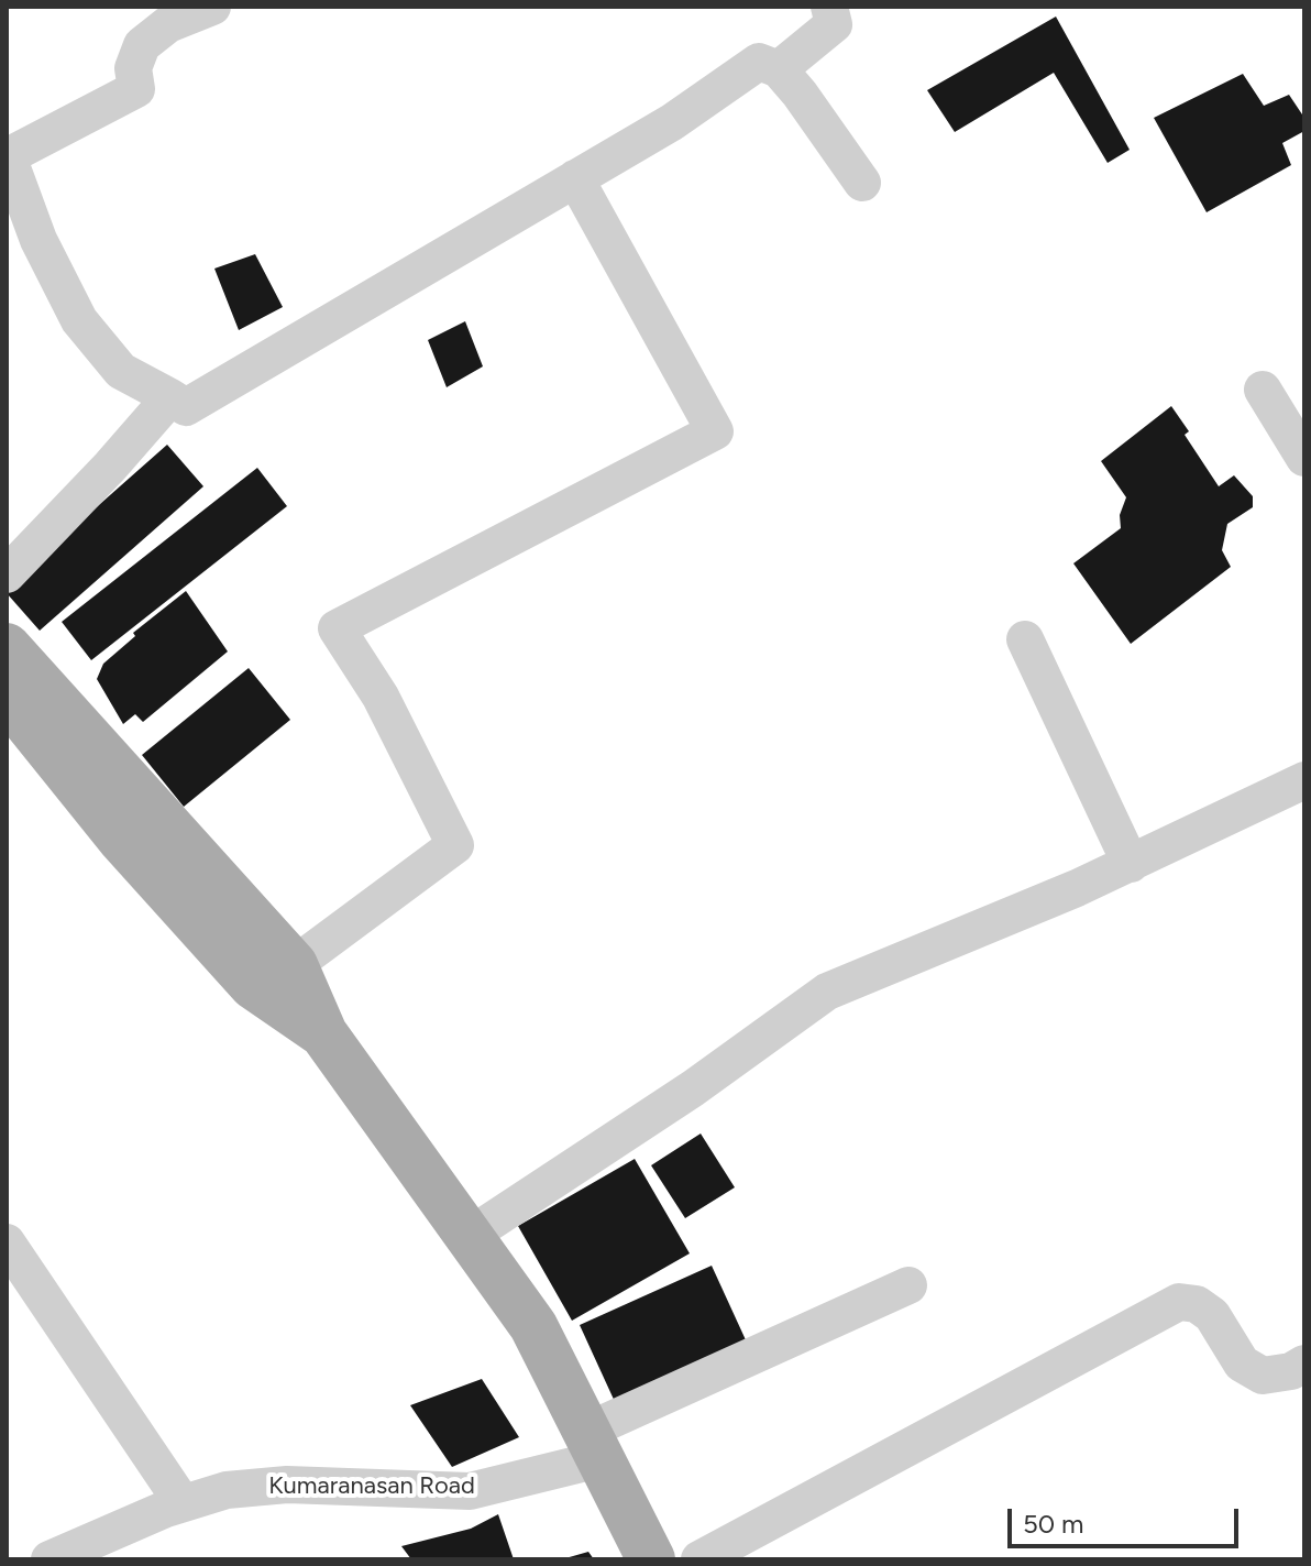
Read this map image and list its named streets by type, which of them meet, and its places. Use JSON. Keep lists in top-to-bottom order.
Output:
{
  "streets": {
    "street": ["Kumaranasan Road"]
  },
  "scale_bar": "50 m"
}
